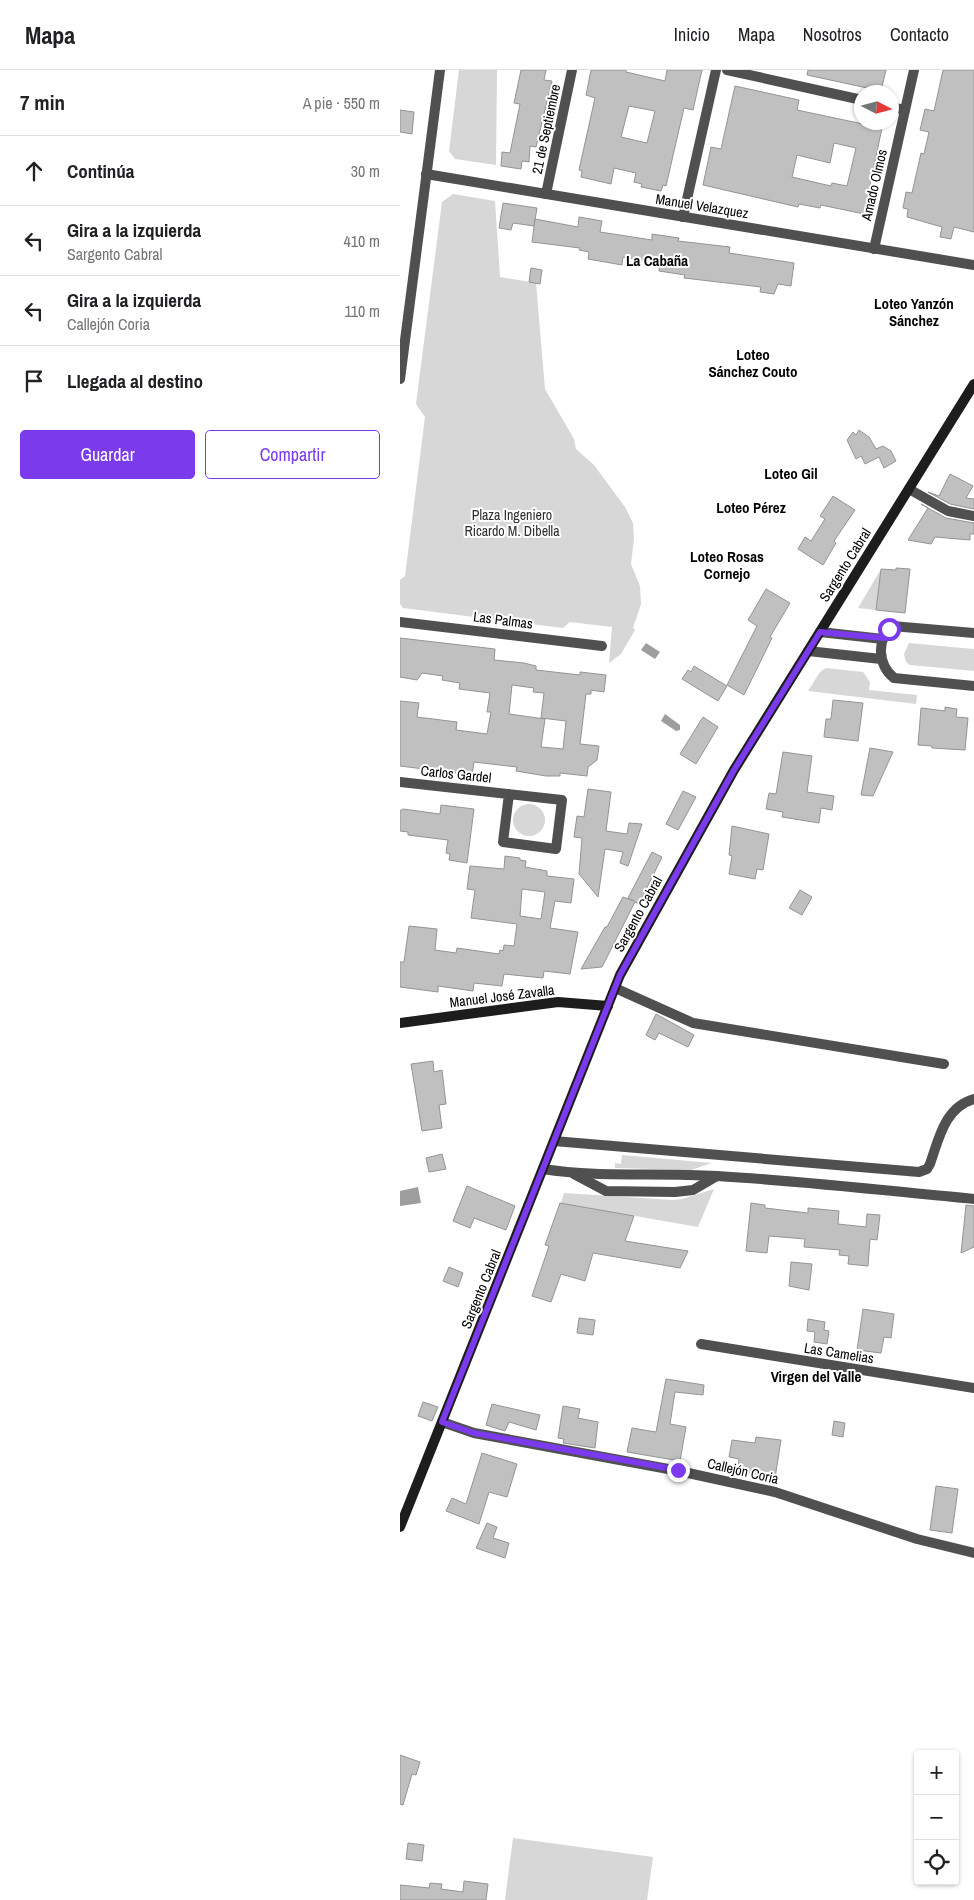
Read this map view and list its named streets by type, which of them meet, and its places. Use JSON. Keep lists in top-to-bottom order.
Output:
{
  "streets": {
    "main road": ["Sargento Cabral", "Manuel José Zavalla"],
    "street": [
      "21 de Septiembre",
      "Amado Olmos",
      "Manuel Velazquez",
      "Las Palmas",
      "Carlos Gardel",
      "Las Camelias",
      "Callejón Coria"
    ]
  },
  "crossings": [
    ["21 de Septiembre", "Manuel Velazquez"],
    ["Amado Olmos", "Manuel Velazquez"],
    ["Sargento Cabral", "Manuel José Zavalla"],
    ["Sargento Cabral", "Callejón Coria"]
  ],
  "districts": [
    "La Cabaña",
    "Loteo Yanzón Sánchez",
    "Loteo Sánchez Couto",
    "Loteo Gil",
    "Loteo Pérez",
    "Loteo Rosas Cornejo",
    "Virgen del Valle"
  ],
  "parks": ["Plaza Ingeniero Ricardo M. Dibella"],
  "north": "right",
  "page": {
    "header": "Mapa",
    "nav": [
      "Inicio",
      "Mapa",
      "Nosotros",
      "Contacto"
    ],
    "heading": ["7 min", "A pie · 550 m"],
    "list": [
      ["Continúa", "30 m"],
      ["Gira a la izquierda", "Sargento Cabral", "410 m"],
      ["Gira a la izquierda", "Callejón Coria", "110 m"],
      "Llegada al destino"
    ],
    "buttons": ["Guardar", "Compartir"],
    "map_buttons": ["+", "−"]
  }
}
